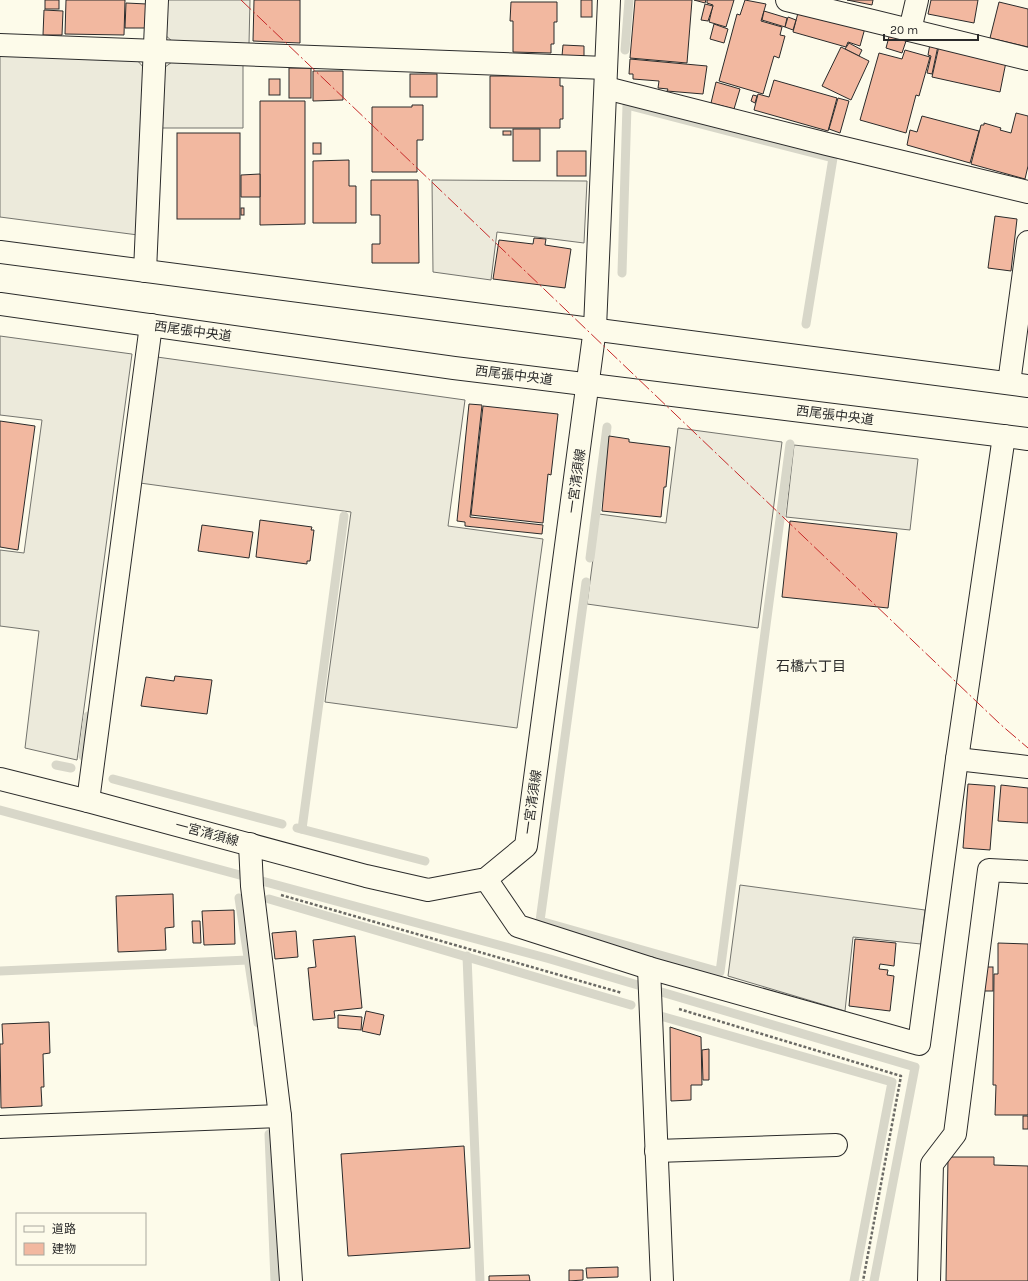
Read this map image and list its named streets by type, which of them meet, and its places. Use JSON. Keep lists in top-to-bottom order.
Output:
{
  "streets": {
    "street": ["西尾張中央道", "一宮清須線"]
  },
  "crossings": [
    ["西尾張中央道", "一宮清須線"]
  ],
  "districts": ["石橋六丁目"],
  "legend": ["道路", "建物"],
  "scale_bar": "20 m"
}
